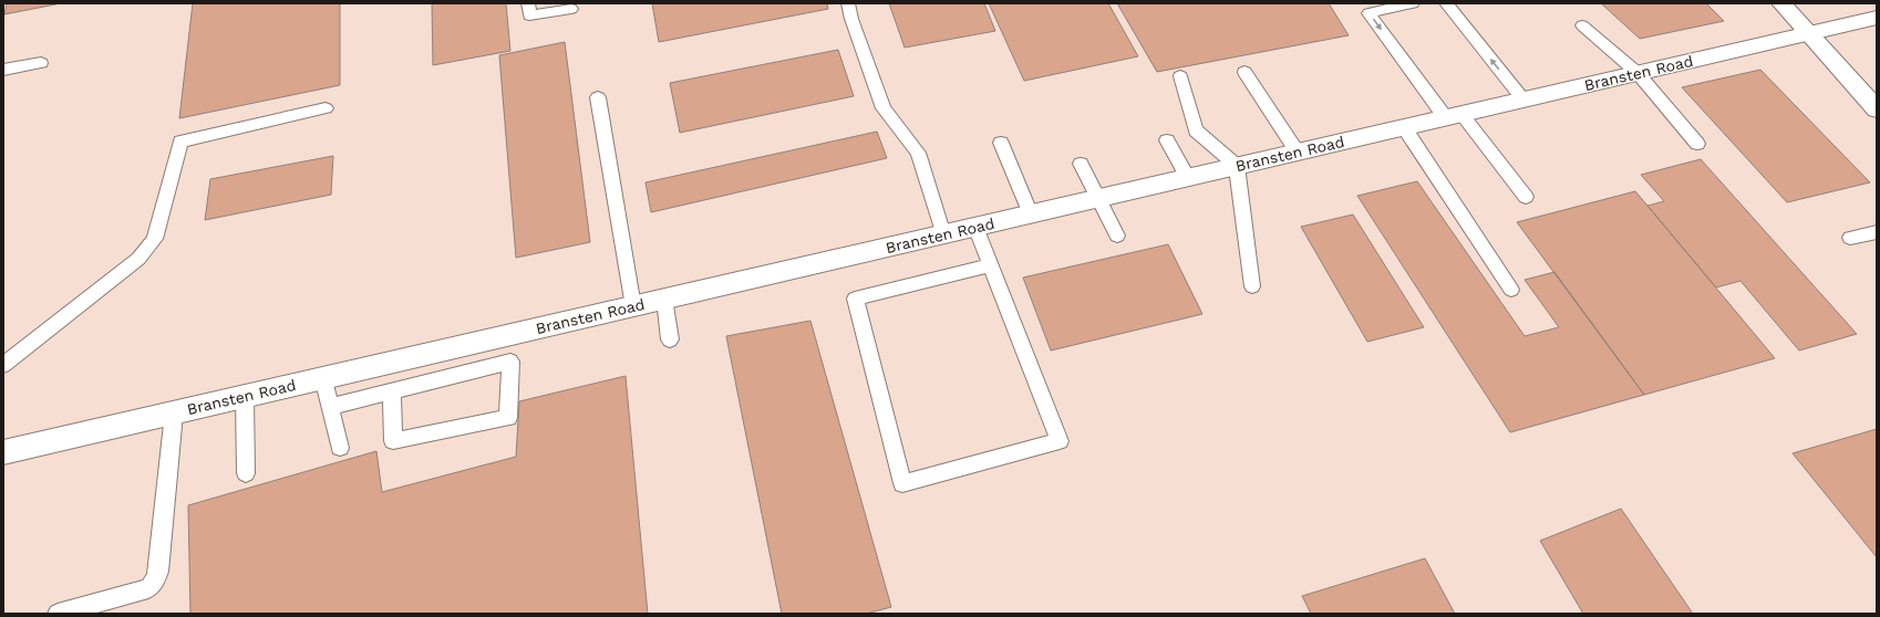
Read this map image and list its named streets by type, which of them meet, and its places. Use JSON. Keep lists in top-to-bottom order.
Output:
{
  "streets": {
    "street": ["Bransten Road"]
  }
}
